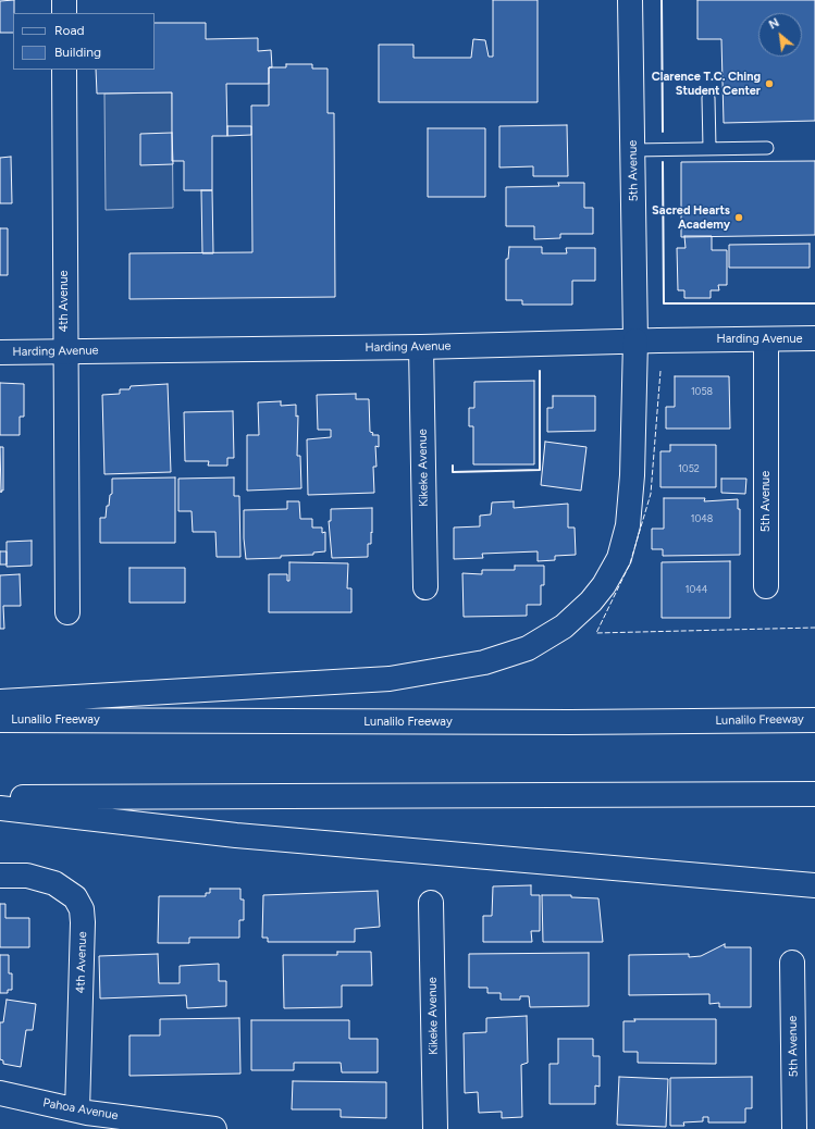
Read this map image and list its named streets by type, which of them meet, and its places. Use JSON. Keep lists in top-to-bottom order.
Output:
{
  "streets": {
    "main road": [
      "5th Avenue",
      "4th Avenue",
      "Harding Avenue",
      "Kikeke Avenue",
      "Lunalilo Freeway",
      "Pahoa Avenue"
    ]
  },
  "crossings": [
    ["5th Avenue", "Harding Avenue"],
    ["4th Avenue", "Harding Avenue"],
    ["4th Avenue", "Pahoa Avenue"],
    ["Harding Avenue", "Kikeke Avenue"]
  ],
  "places": ["Clarence T.C. Ching Student Center", "Sacred Hearts Academy"],
  "house_numbers": [
    "1058",
    "1052",
    "1048",
    "1044"
  ],
  "legend": ["Road", "Building"],
  "north": "top left"
}
